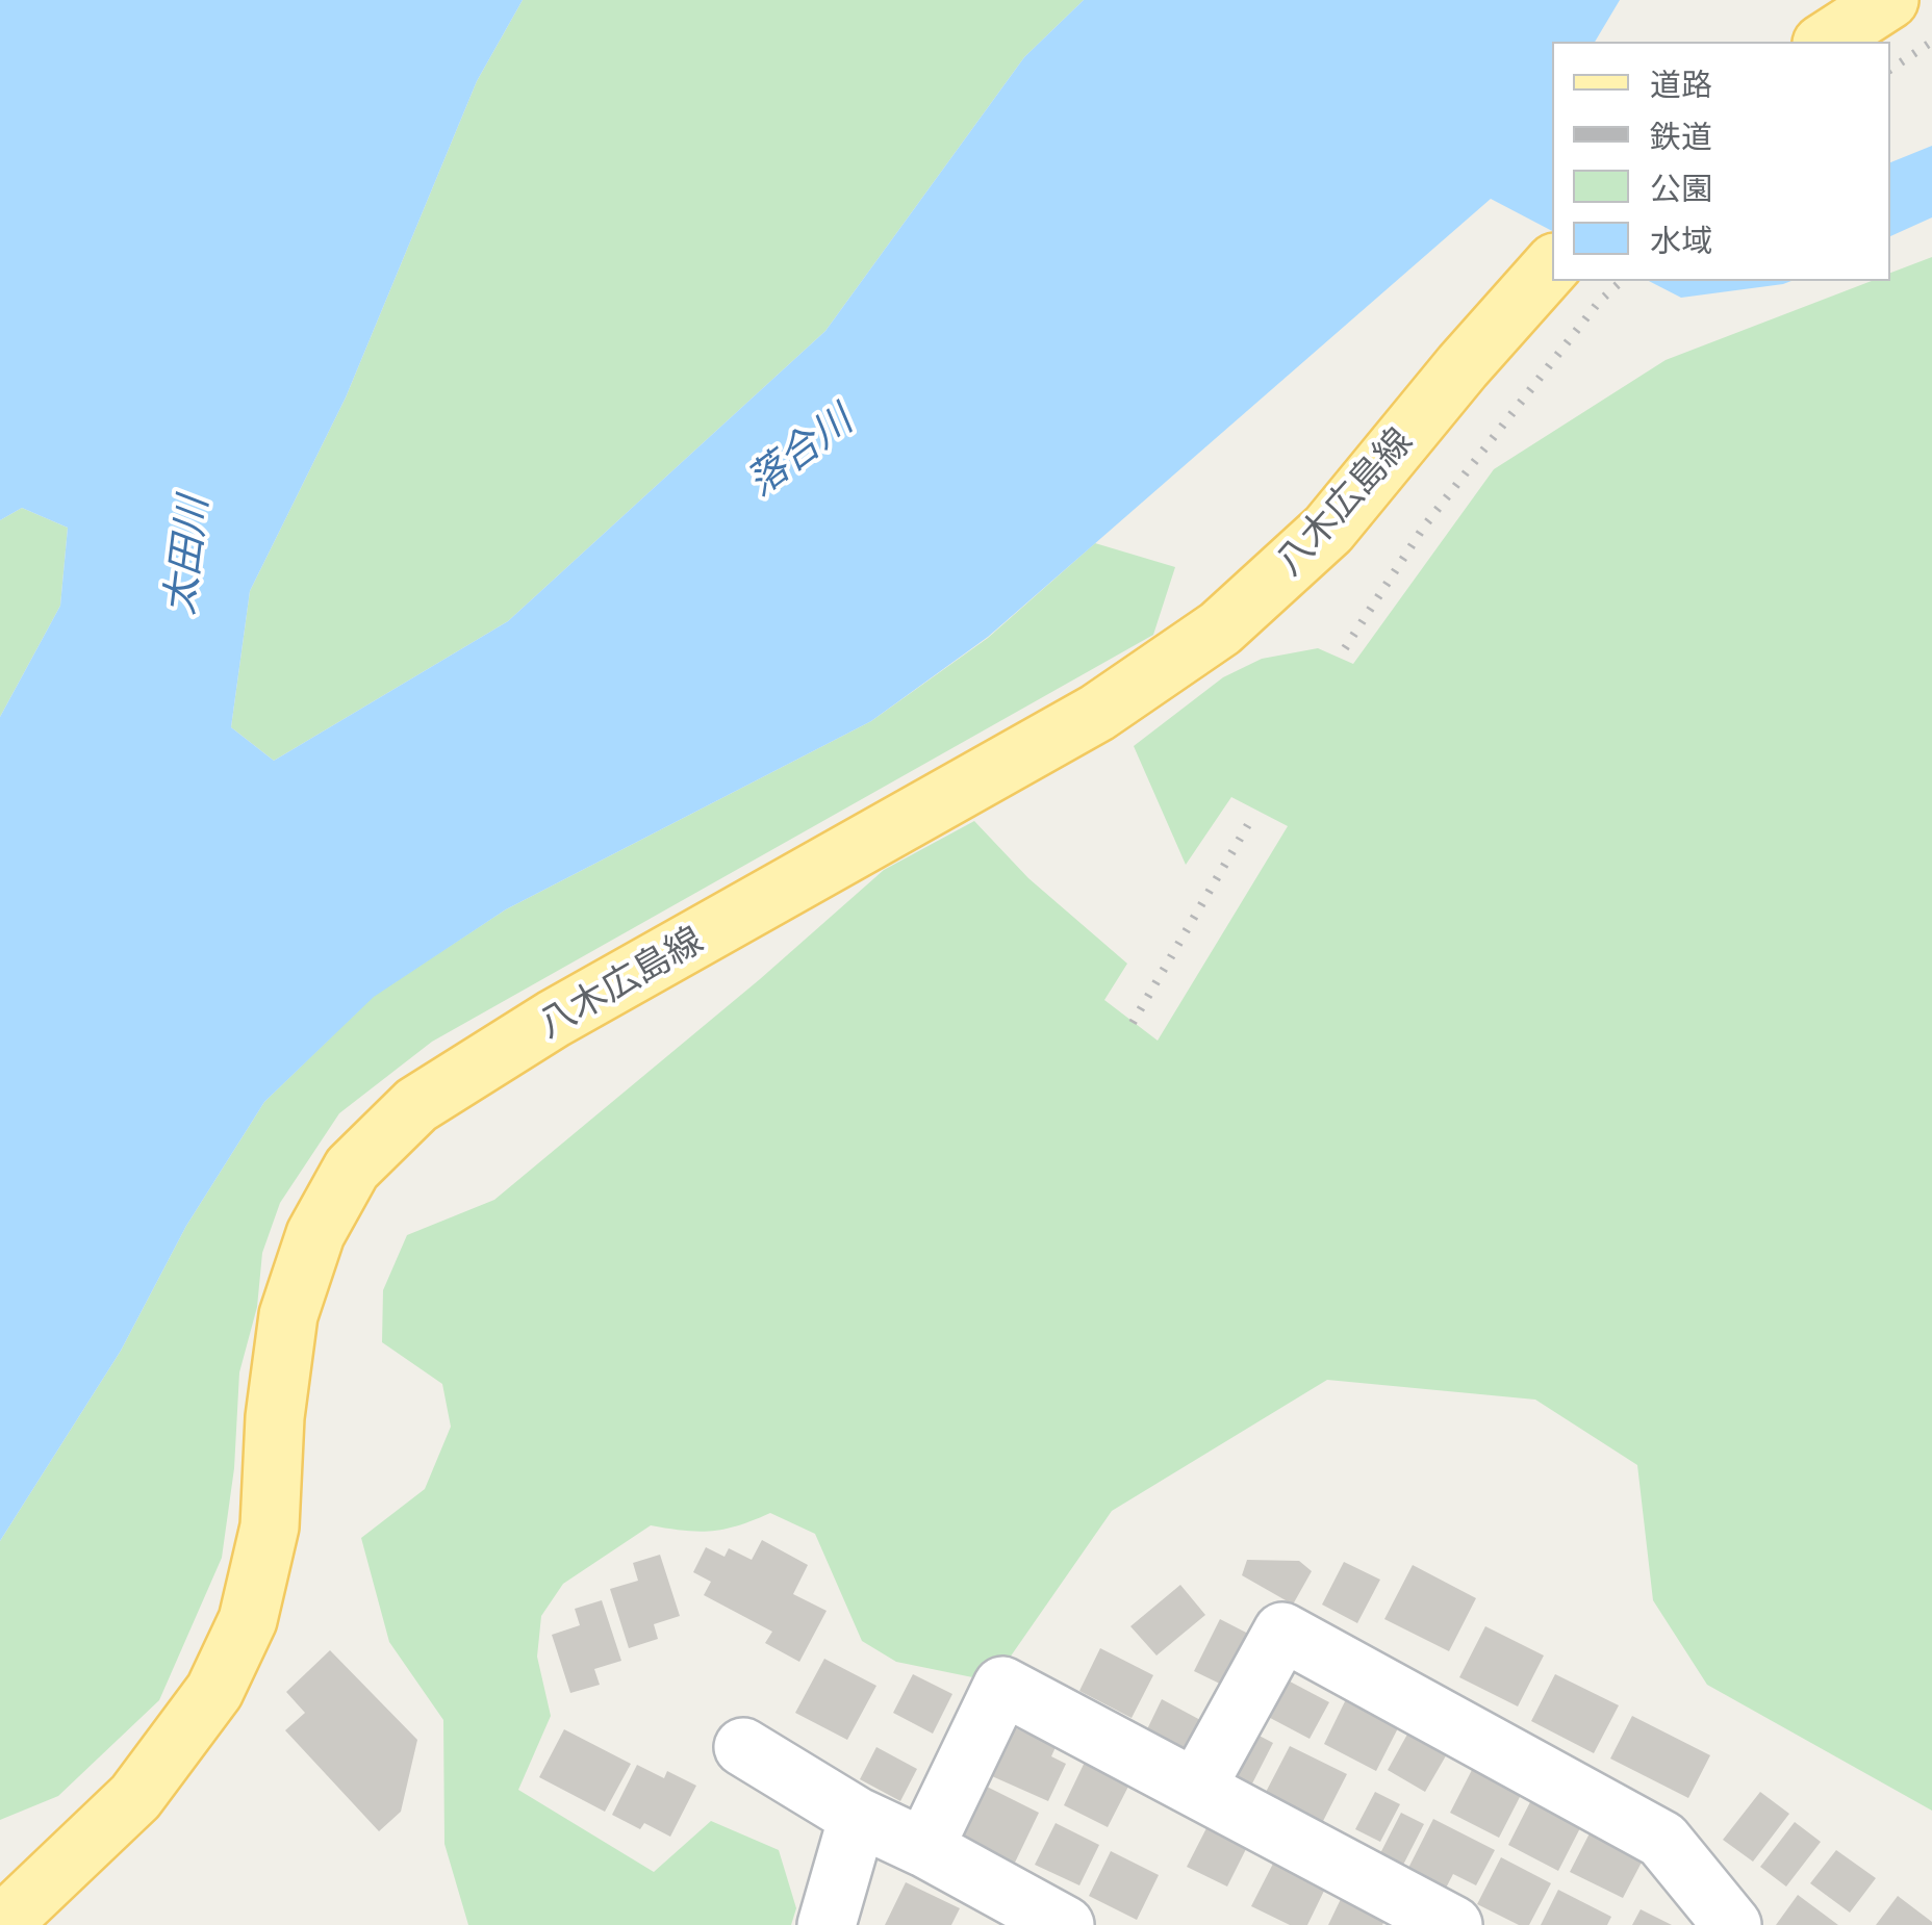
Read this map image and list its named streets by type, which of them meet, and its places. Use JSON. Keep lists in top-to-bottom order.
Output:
{
  "streets": {
    "main road": ["八木広島線"]
  },
  "water": ["落合川", "太田川"],
  "legend": [
    "道路",
    "鉄道",
    "公園",
    "水域"
  ]
}
